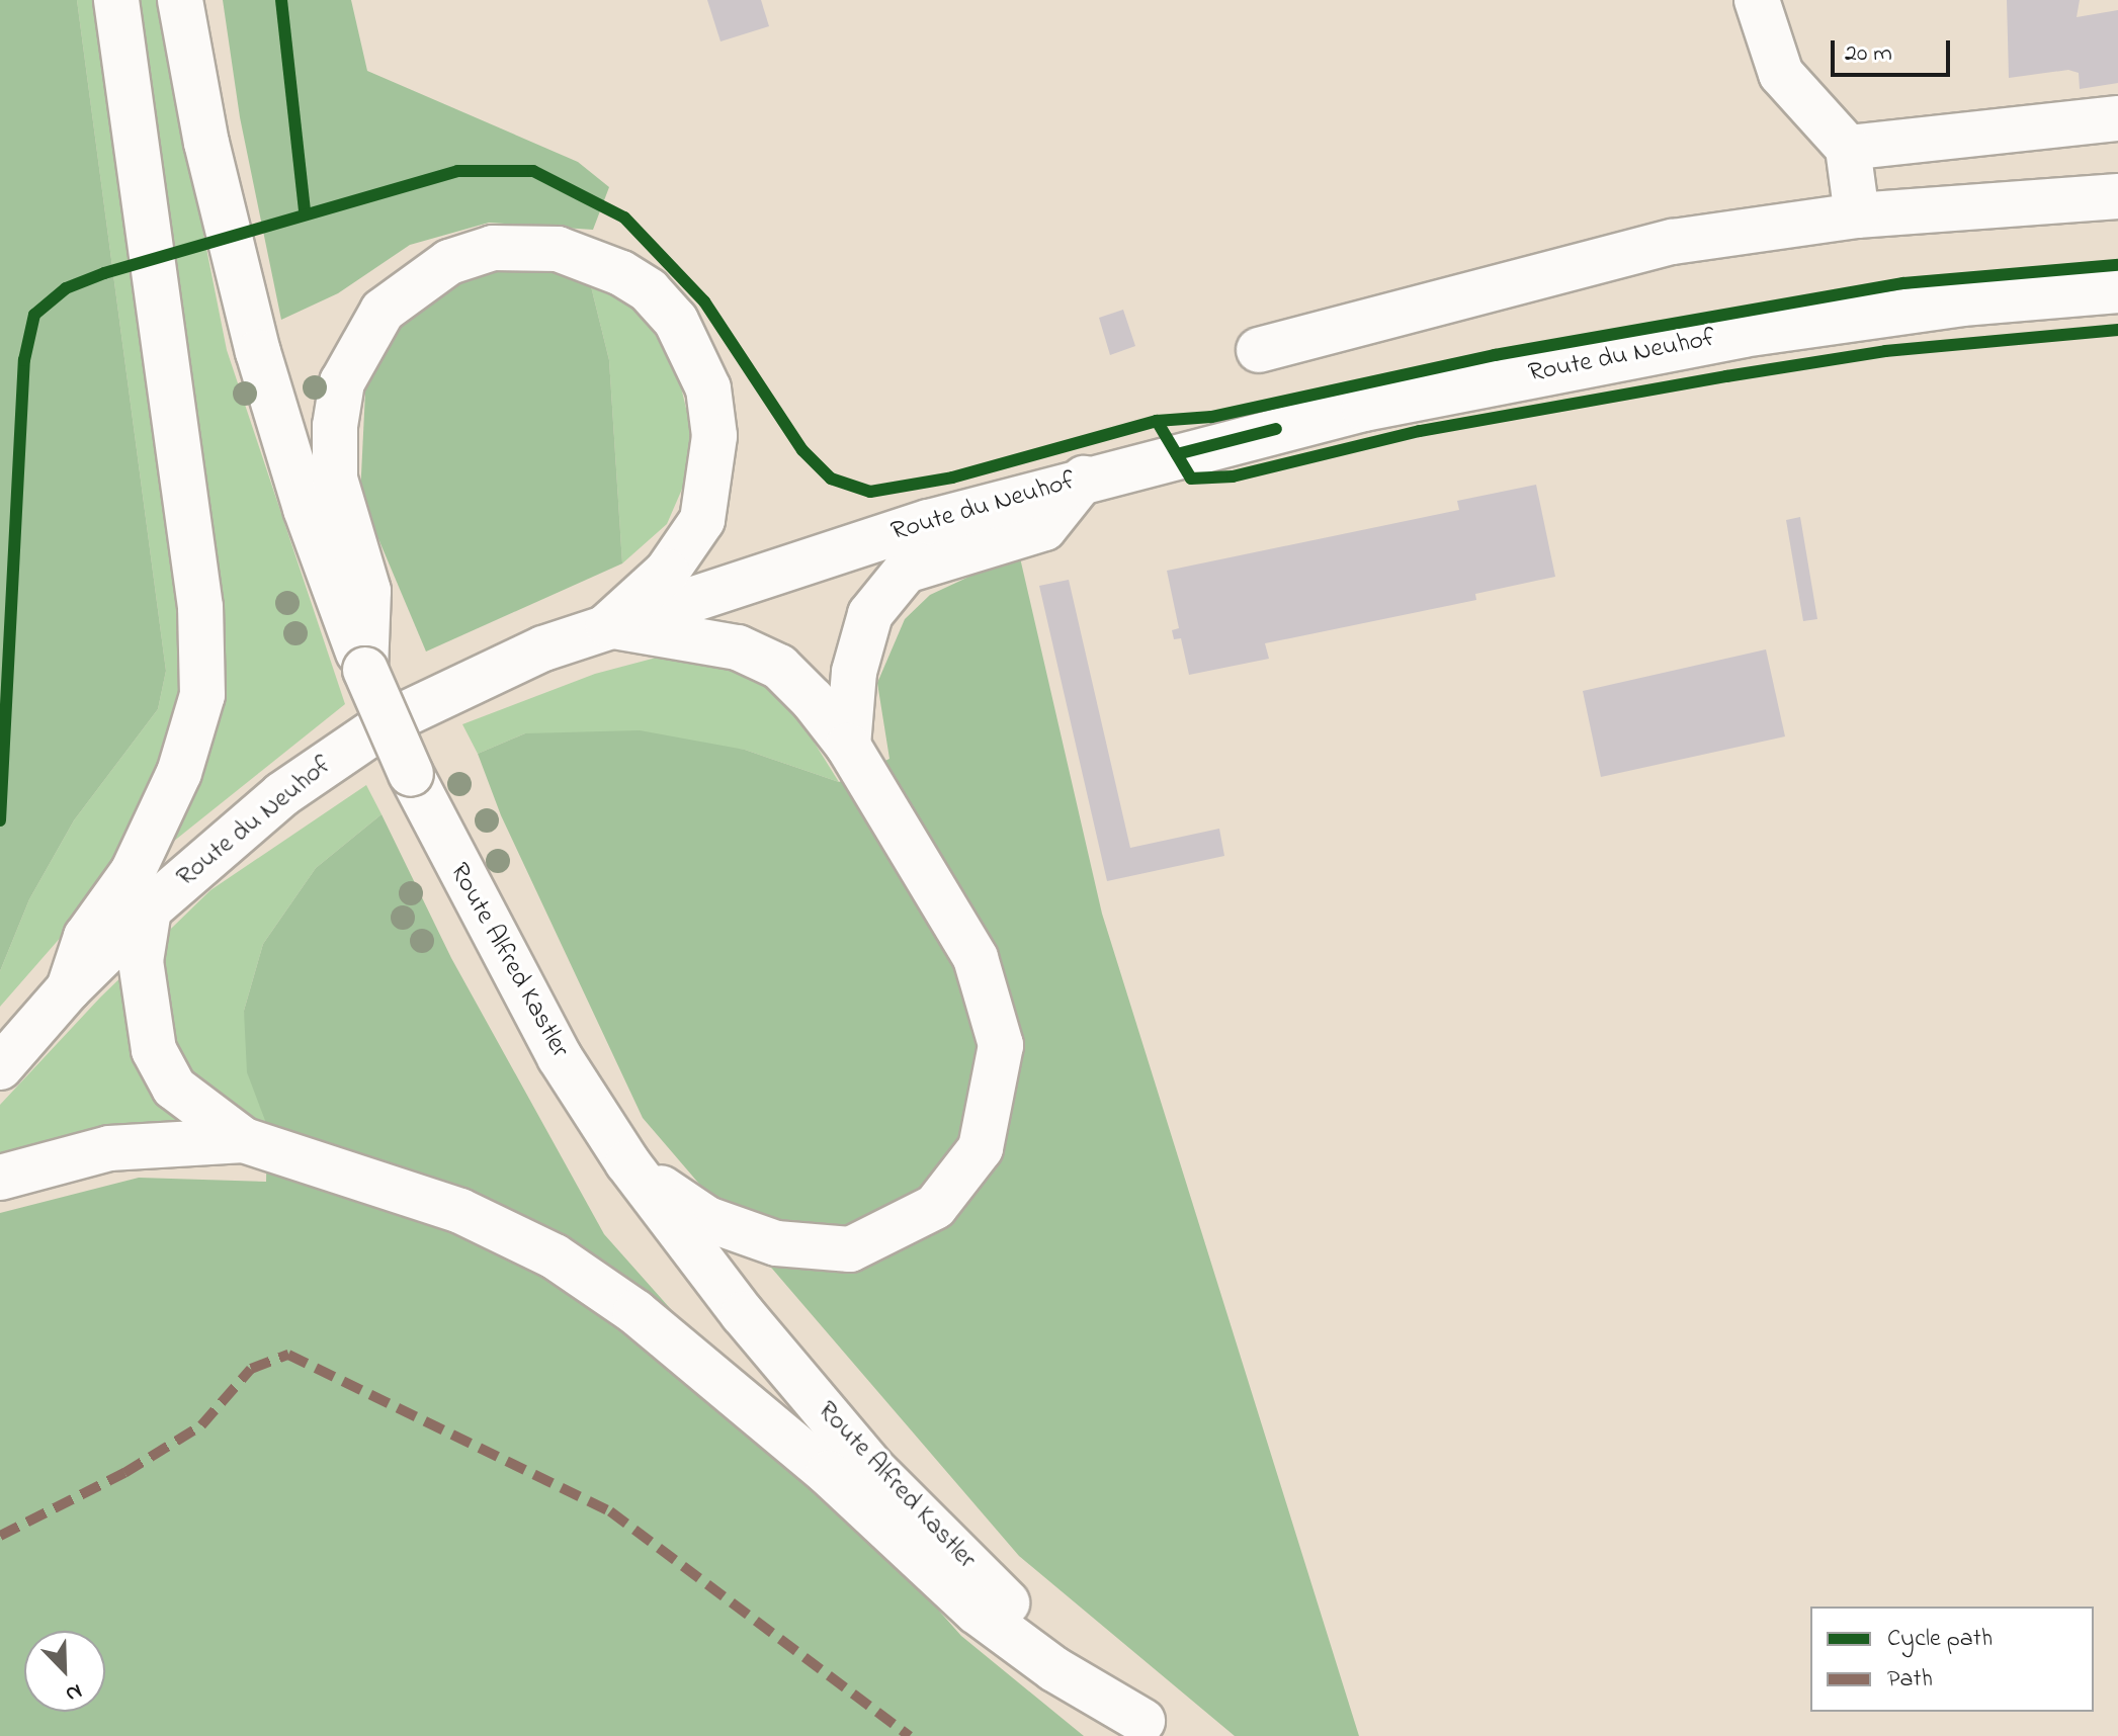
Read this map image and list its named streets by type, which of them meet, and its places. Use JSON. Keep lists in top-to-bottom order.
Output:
{
  "streets": {
    "main road": ["Route du Neuhof", "Route Alfred Kastler"]
  },
  "legend": ["Cycle path", "Path"],
  "scale_bar": "20 m",
  "north": "bottom right"
}
